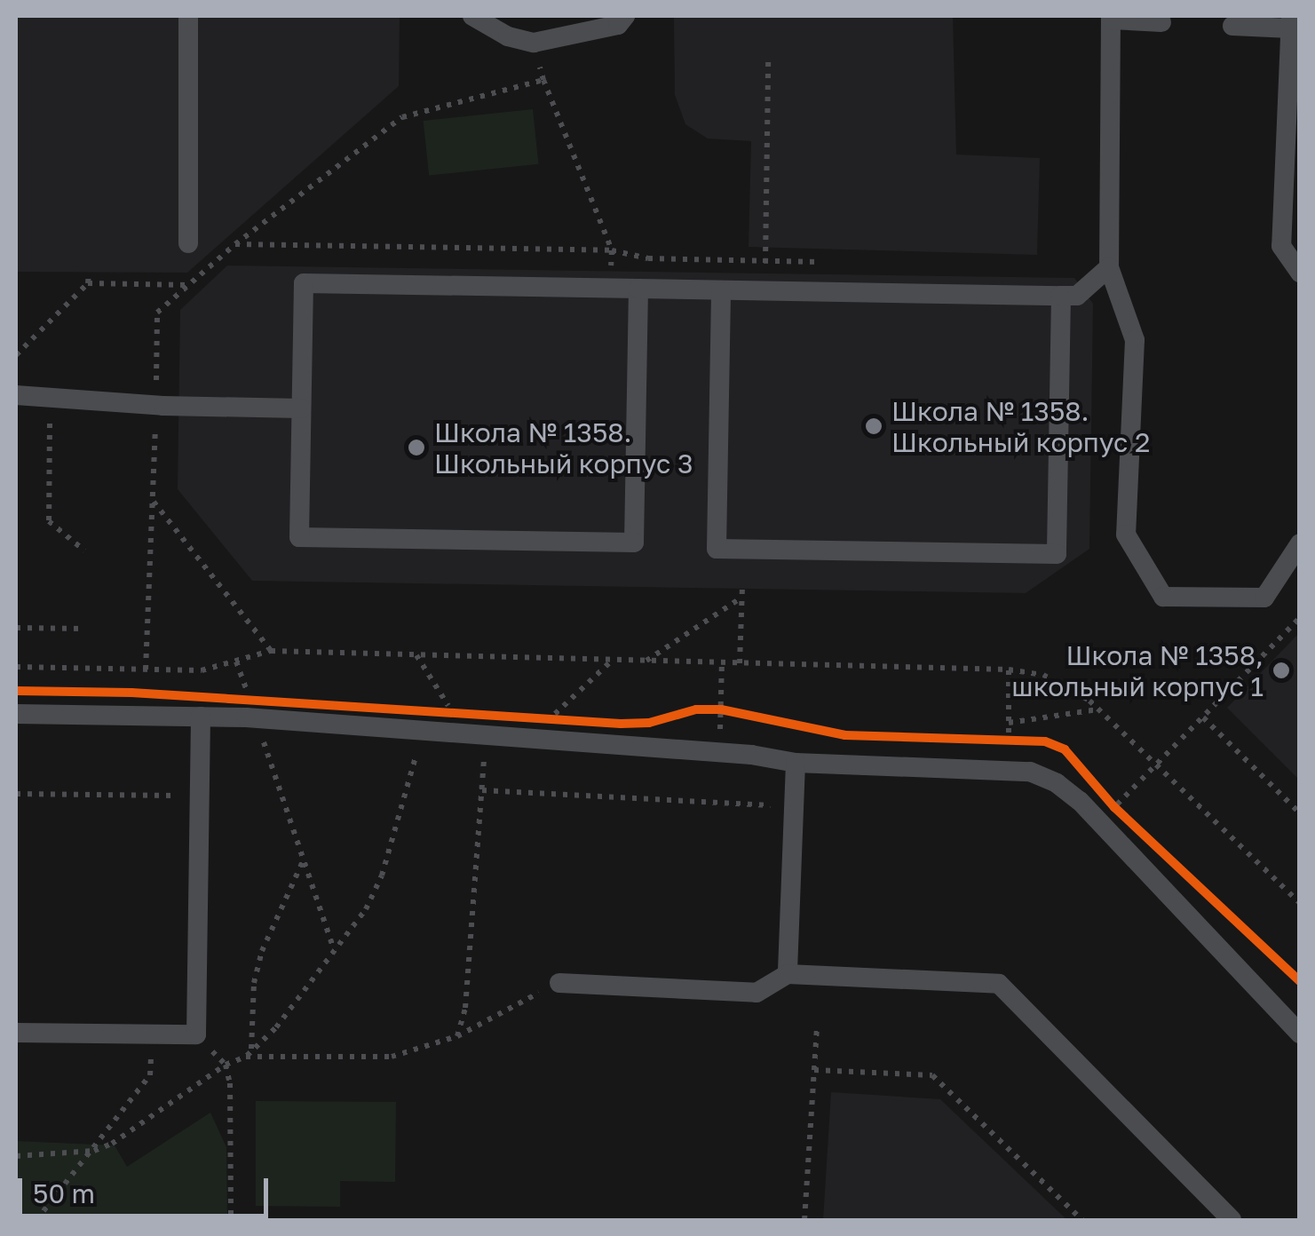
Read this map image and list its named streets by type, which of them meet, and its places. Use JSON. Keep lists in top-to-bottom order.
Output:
{
  "places": ["Школа № 1358. Школьный корпус 2", "Школа № 1358. Школьный корпус 3", "Школа № 1358, школьный корпус 1"],
  "scale_bar": "50 m"
}
